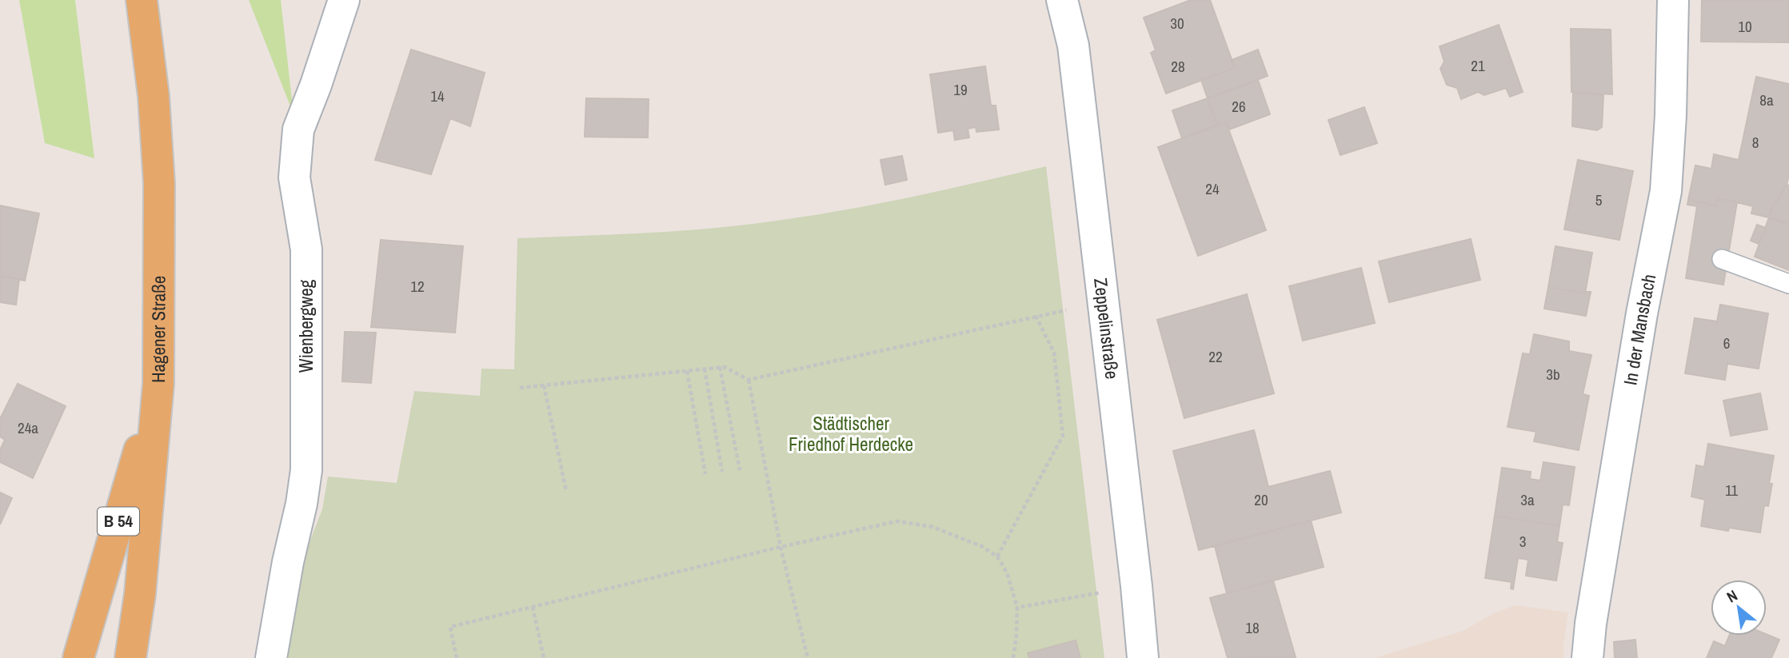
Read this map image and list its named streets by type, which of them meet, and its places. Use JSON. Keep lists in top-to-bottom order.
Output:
{
  "streets": {
    "main road": ["Hagener Straße", "B 54"],
    "street": ["Wienbergweg", "Zeppelinstraße", "In der Mansbach"]
  },
  "crossings": [
    ["Hagener Straße", "B 54"]
  ],
  "parks": ["Städtischer Friedhof Herdecke"],
  "house_numbers": [
    "30",
    "10",
    "21",
    "28",
    "19",
    "14",
    "8a",
    "26",
    "8",
    "24",
    "5",
    "12",
    "6",
    "22",
    "3b",
    "24a",
    "11",
    "20",
    "3a",
    "3",
    "18"
  ],
  "north": "top left"
}
